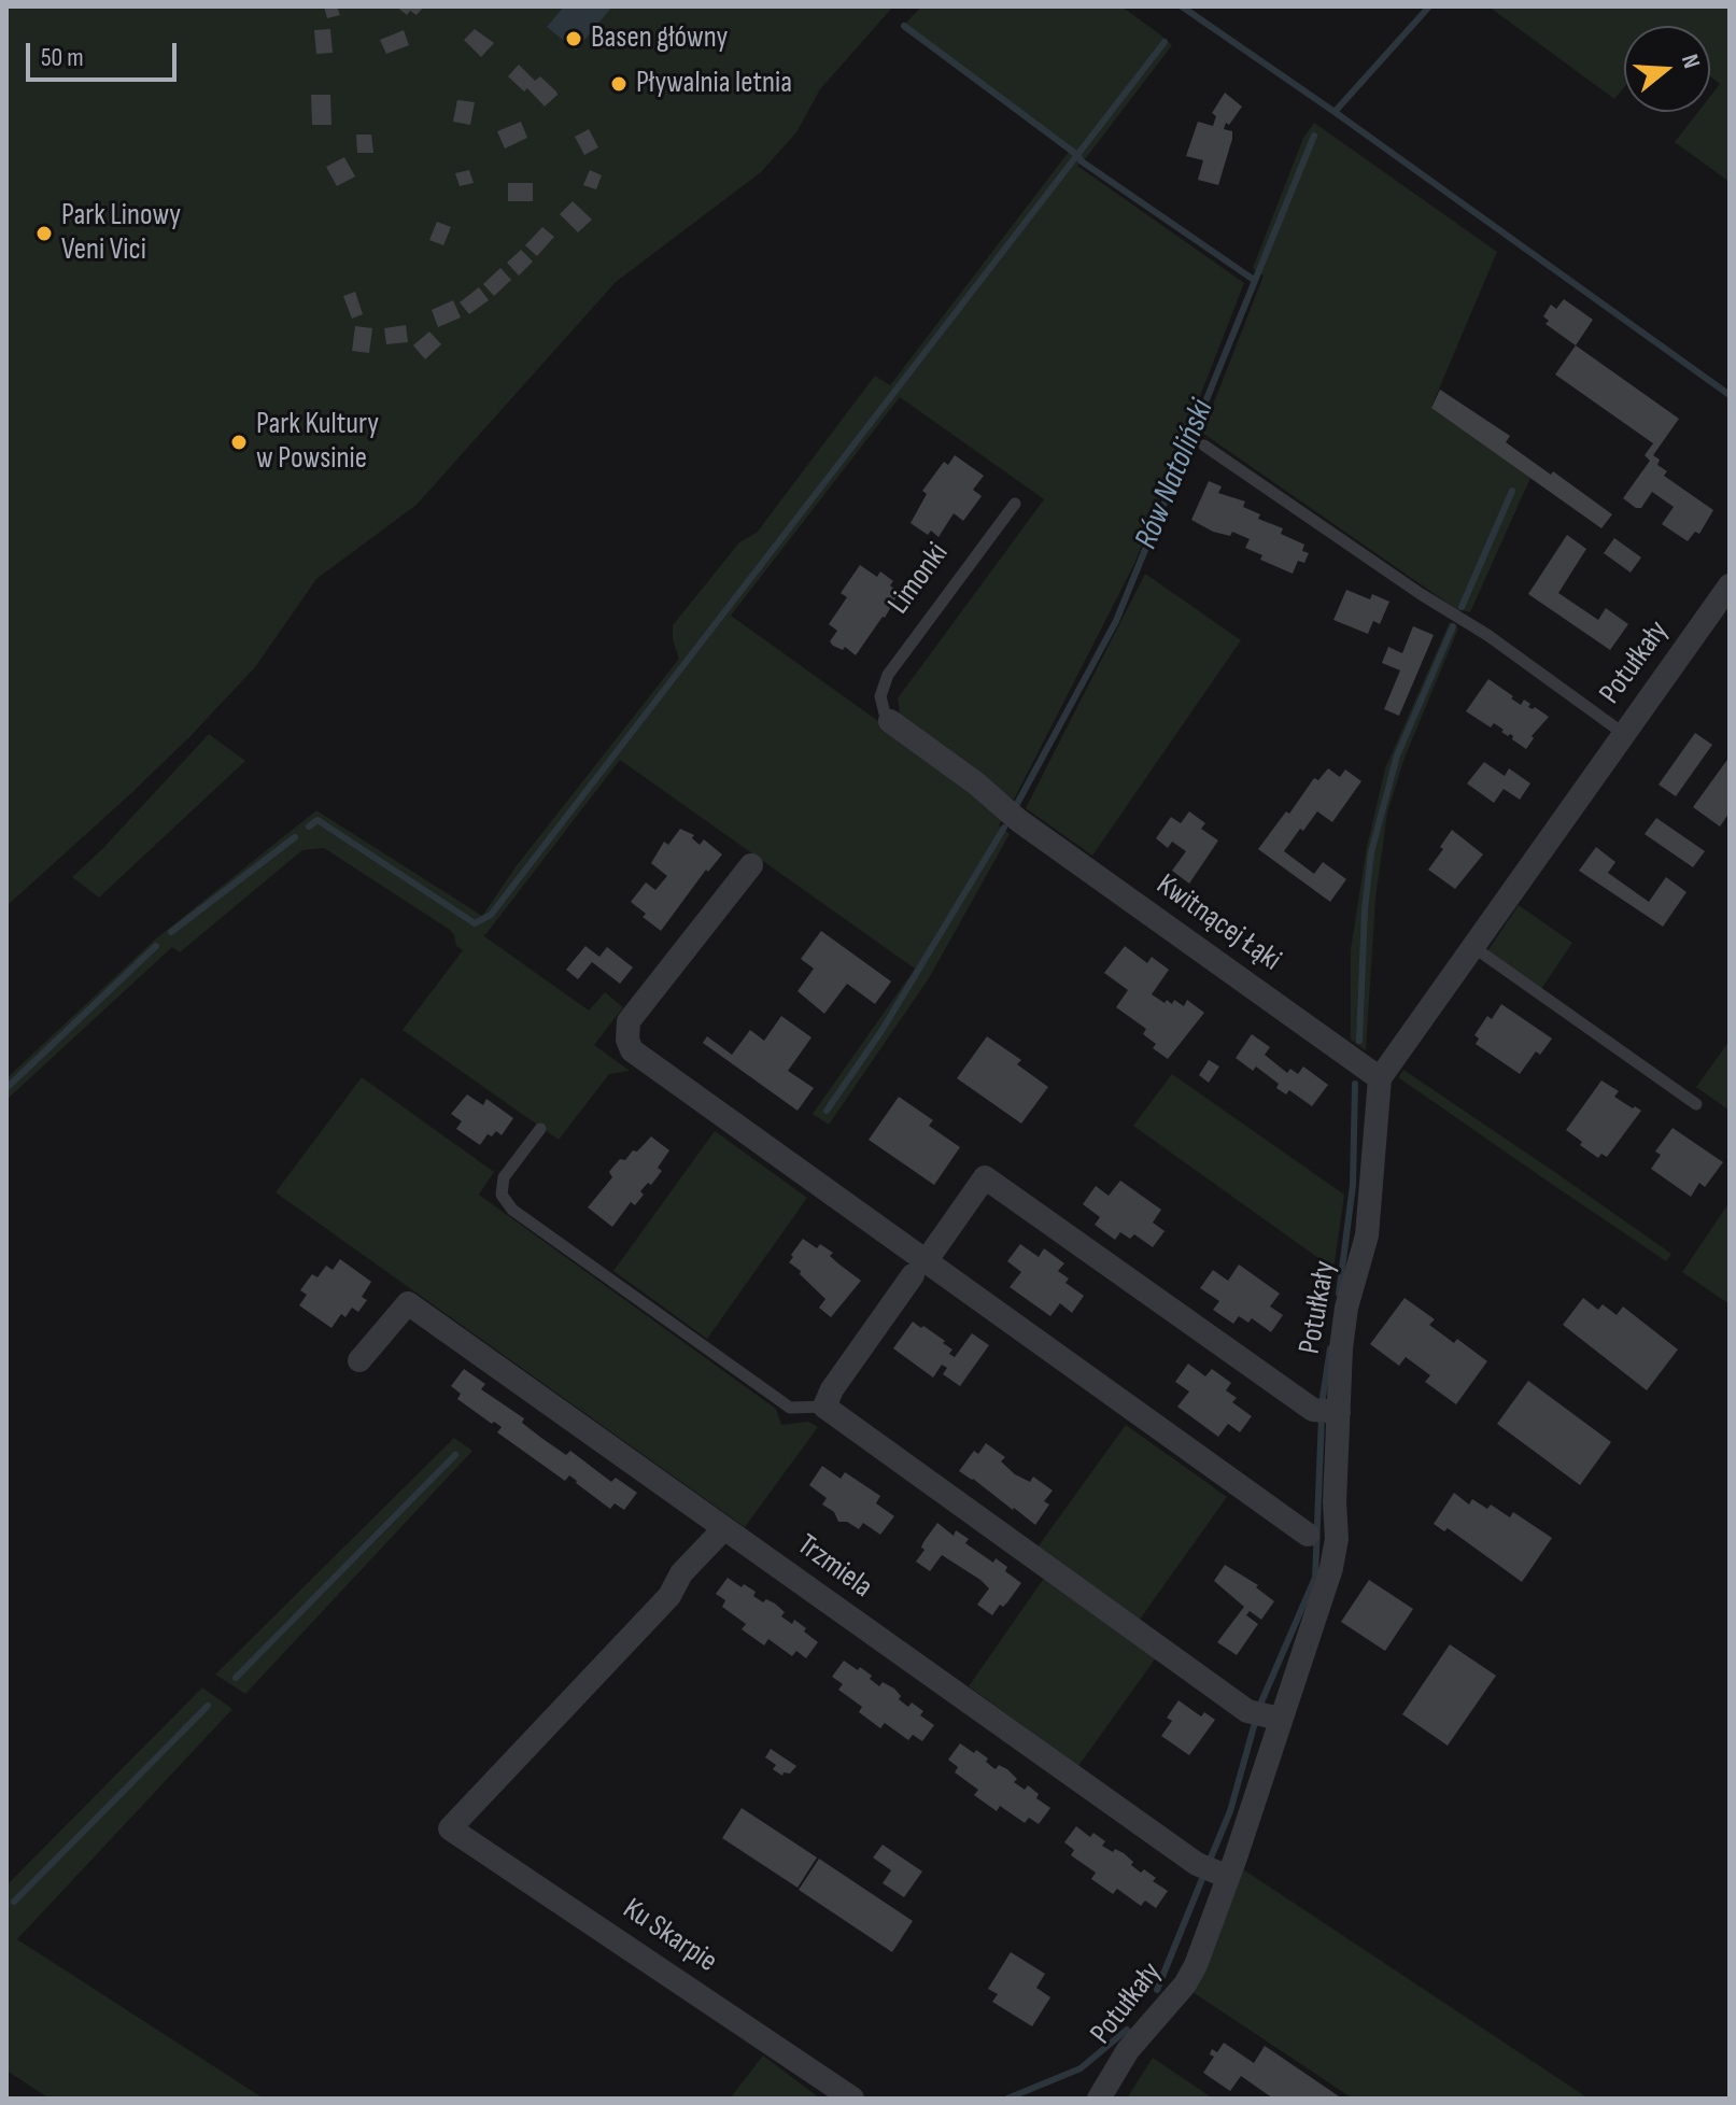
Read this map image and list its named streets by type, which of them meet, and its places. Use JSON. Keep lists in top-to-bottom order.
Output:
{
  "streets": {
    "street": [
      "Potułkały",
      "Kwitnącej Łąki",
      "Trzmiela",
      "Ku Skarpie"
    ],
    "lane": ["Limonki"]
  },
  "crossings": [
    ["Limonki", "Kwitnącej Łąki"],
    ["Potułkały", "Kwitnącej Łąki"],
    ["Potułkały", "Trzmiela"],
    ["Trzmiela", "Ku Skarpie"]
  ],
  "water": ["Rów Natoliński"],
  "places": [
    "Basen główny",
    "Pływalnia letnia",
    "Park Linowy Veni Vici",
    "Park Kultury w Powsinie"
  ],
  "scale_bar": "50 m",
  "north": "right"
}
